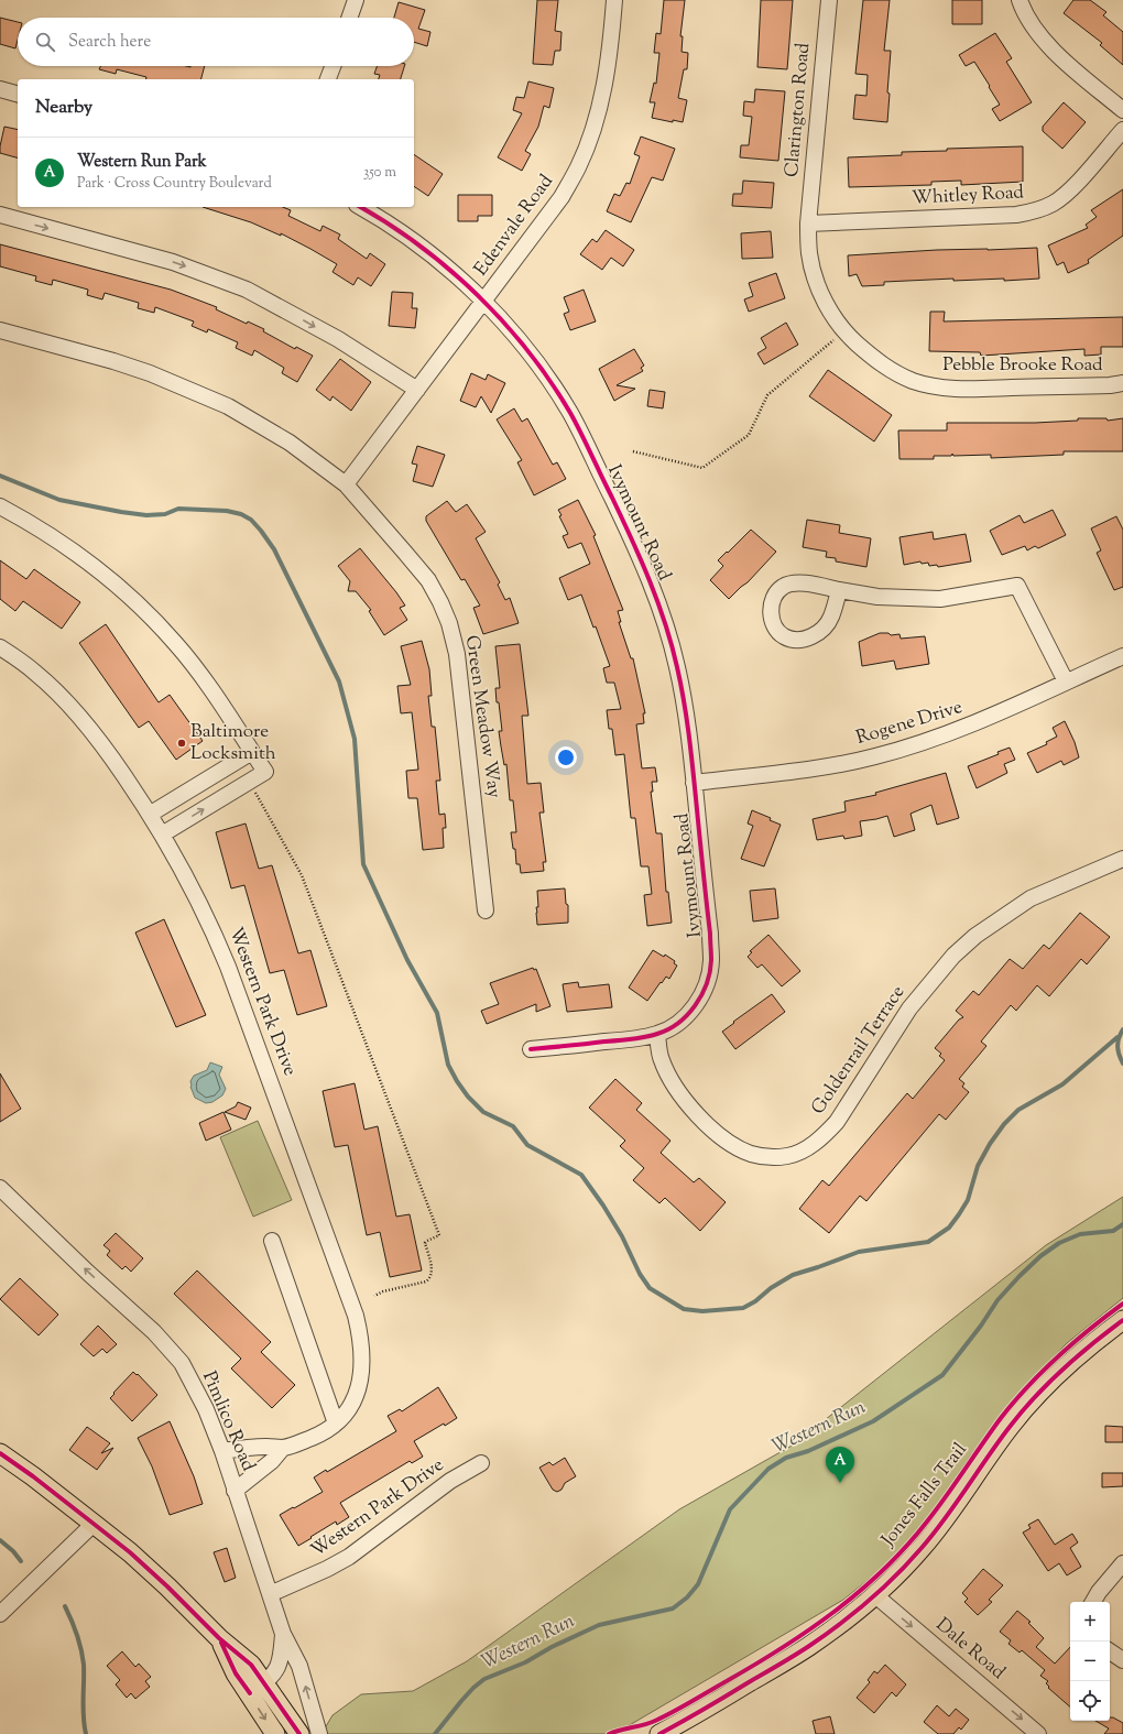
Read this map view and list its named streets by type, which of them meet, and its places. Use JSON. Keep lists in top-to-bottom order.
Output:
{
  "streets": {
    "street": [
      "Clarington Road",
      "Whitley Road",
      "Edenvale Road",
      "Pebble Brooke Road",
      "Ivymount Road",
      "Green Meadow Way",
      "Rogene Drive",
      "Western Park Drive",
      "Goldenrail Terrace",
      "Pimlico Road",
      "Dale Road"
    ],
    "cycle path": ["Jones Falls Trail"]
  },
  "crossings": [
    ["Clarington Road", "Whitley Road"],
    ["Clarington Road", "Pebble Brooke Road"],
    ["Whitley Road", "Pebble Brooke Road"],
    ["Edenvale Road", "Ivymount Road"],
    ["Edenvale Road", "Green Meadow Way"],
    ["Ivymount Road", "Rogene Drive"],
    ["Ivymount Road", "Goldenrail Terrace"],
    ["Western Park Drive", "Pimlico Road"]
  ],
  "one_way": ["Dale Road"],
  "water": ["Western Run"],
  "places": ["Baltimore Locksmith"],
  "page": {
    "search": "Search here",
    "heading": "Nearby",
    "list": [
      {
        "mark": "A",
        "name": "Western Run Park",
        "note": "Park · Cross Country Boulevard",
        "value": "350 m"
      }
    ],
    "pins": "A",
    "map_buttons": ["+", "−"]
  }
}
